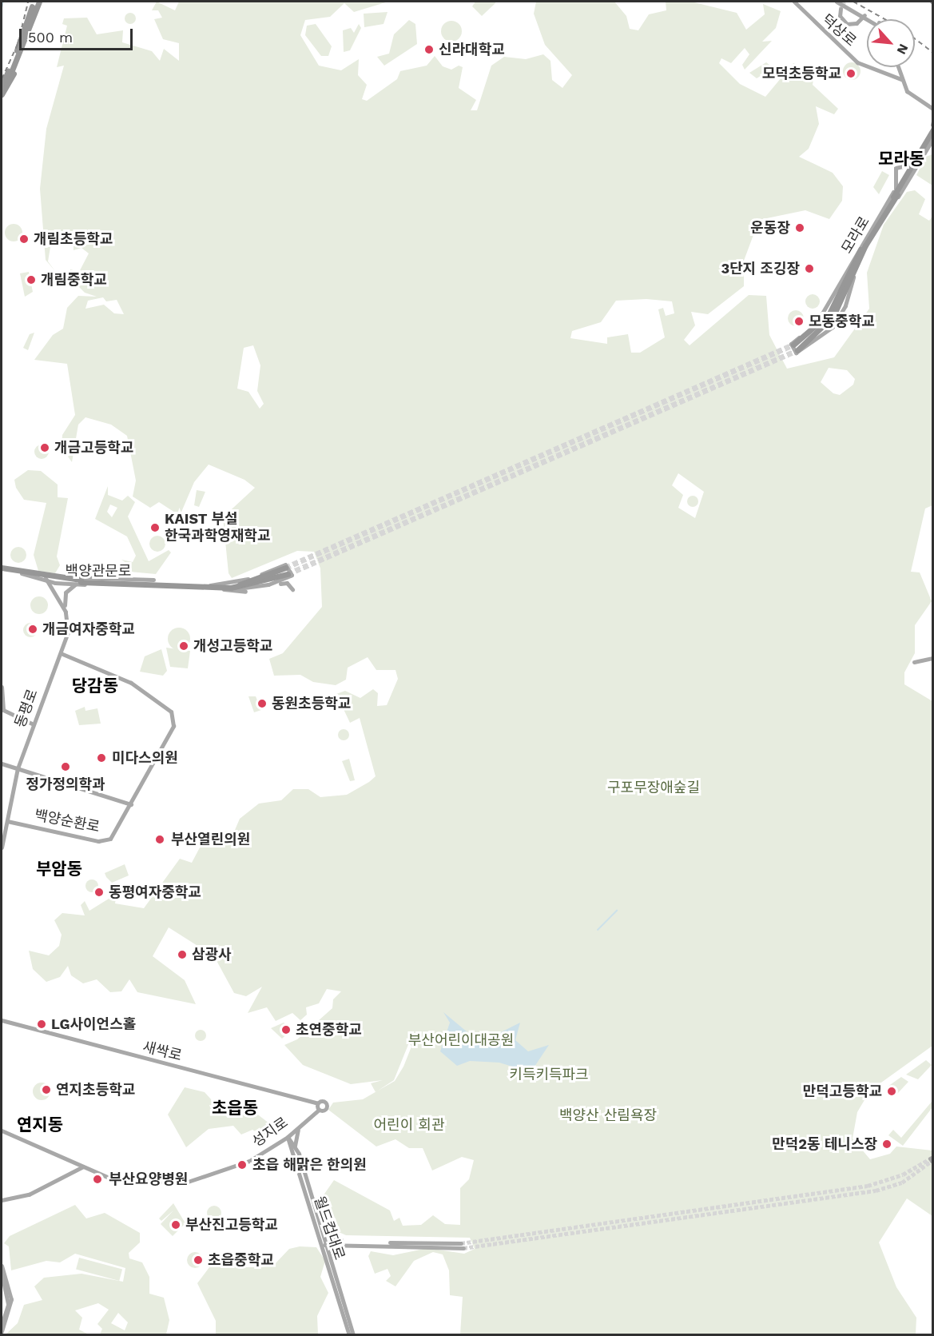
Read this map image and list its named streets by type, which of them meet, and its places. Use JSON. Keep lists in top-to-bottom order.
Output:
{
  "streets": {
    "highway": ["모라로"],
    "main road": [
      "덕상로",
      "백양관문로",
      "동평로",
      "백양순환로",
      "새싹로",
      "성지로",
      "월드컵대로"
    ]
  },
  "crossings": [
    ["백양관문로", "동평로"],
    ["동평로", "백양순환로"],
    ["성지로", "월드컵대로"]
  ],
  "districts": [
    "모라동",
    "당감동",
    "부암동",
    "초읍동",
    "연지동"
  ],
  "parks": [
    "구포무장애숲길",
    "부산어린이대공원",
    "키득키득파크",
    "백양산 산림욕장",
    "어린이 회관"
  ],
  "places": [
    "신라대학교",
    "모덕초등학교",
    "운동장",
    "개림초등학교",
    "3단지 조깅장",
    "개림중학교",
    "모동중학교",
    "개금고등학교",
    "KAIST 부설 한국과학영재학교",
    "개금여자중학교",
    "개성고등학교",
    "동원초등학교",
    "미다스의원",
    "정가정의학과",
    "부산열린의원",
    "동평여자중학교",
    "삼광사",
    "LG사이언스홀",
    "초연중학교",
    "연지초등학교",
    "만덕고등학교",
    "만덕2동 테니스장",
    "초읍 해맑은 한의원",
    "부산요양병원",
    "부산진고등학교",
    "초읍중학교"
  ],
  "scale_bar": "500 m",
  "north": "bottom right"
}
